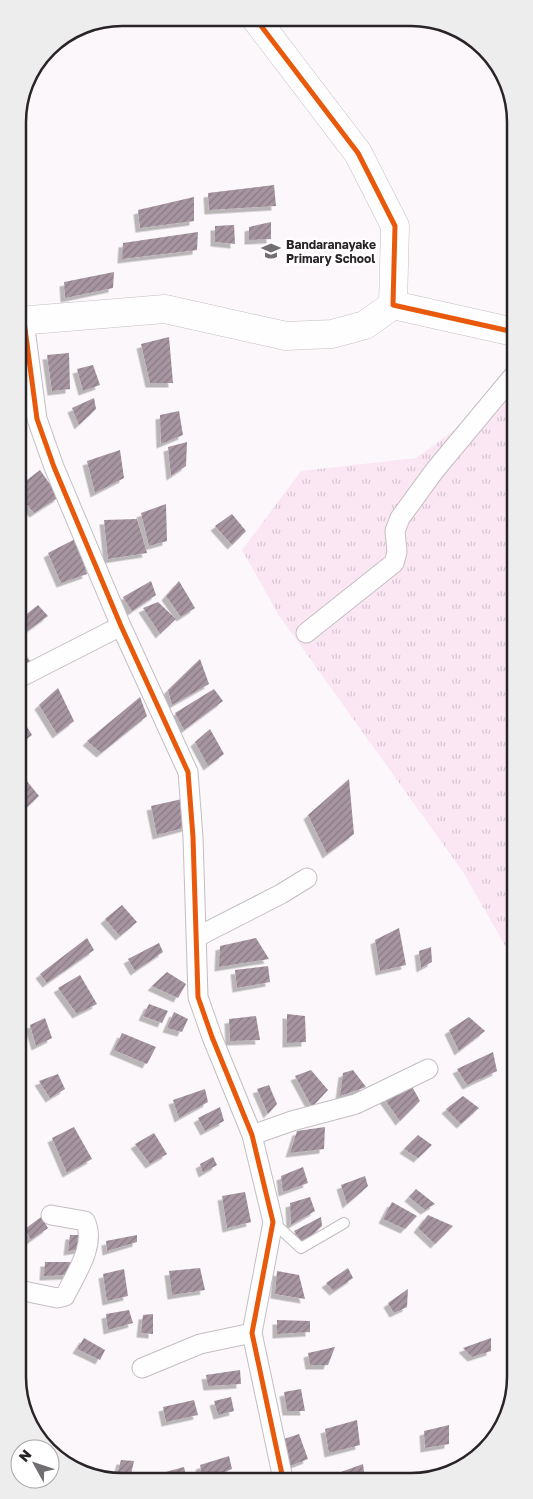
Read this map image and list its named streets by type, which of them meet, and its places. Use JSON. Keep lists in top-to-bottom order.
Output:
{
  "places": {
    "school or university": ["Bandaranayake Primary School"]
  },
  "north": "top left"
}
